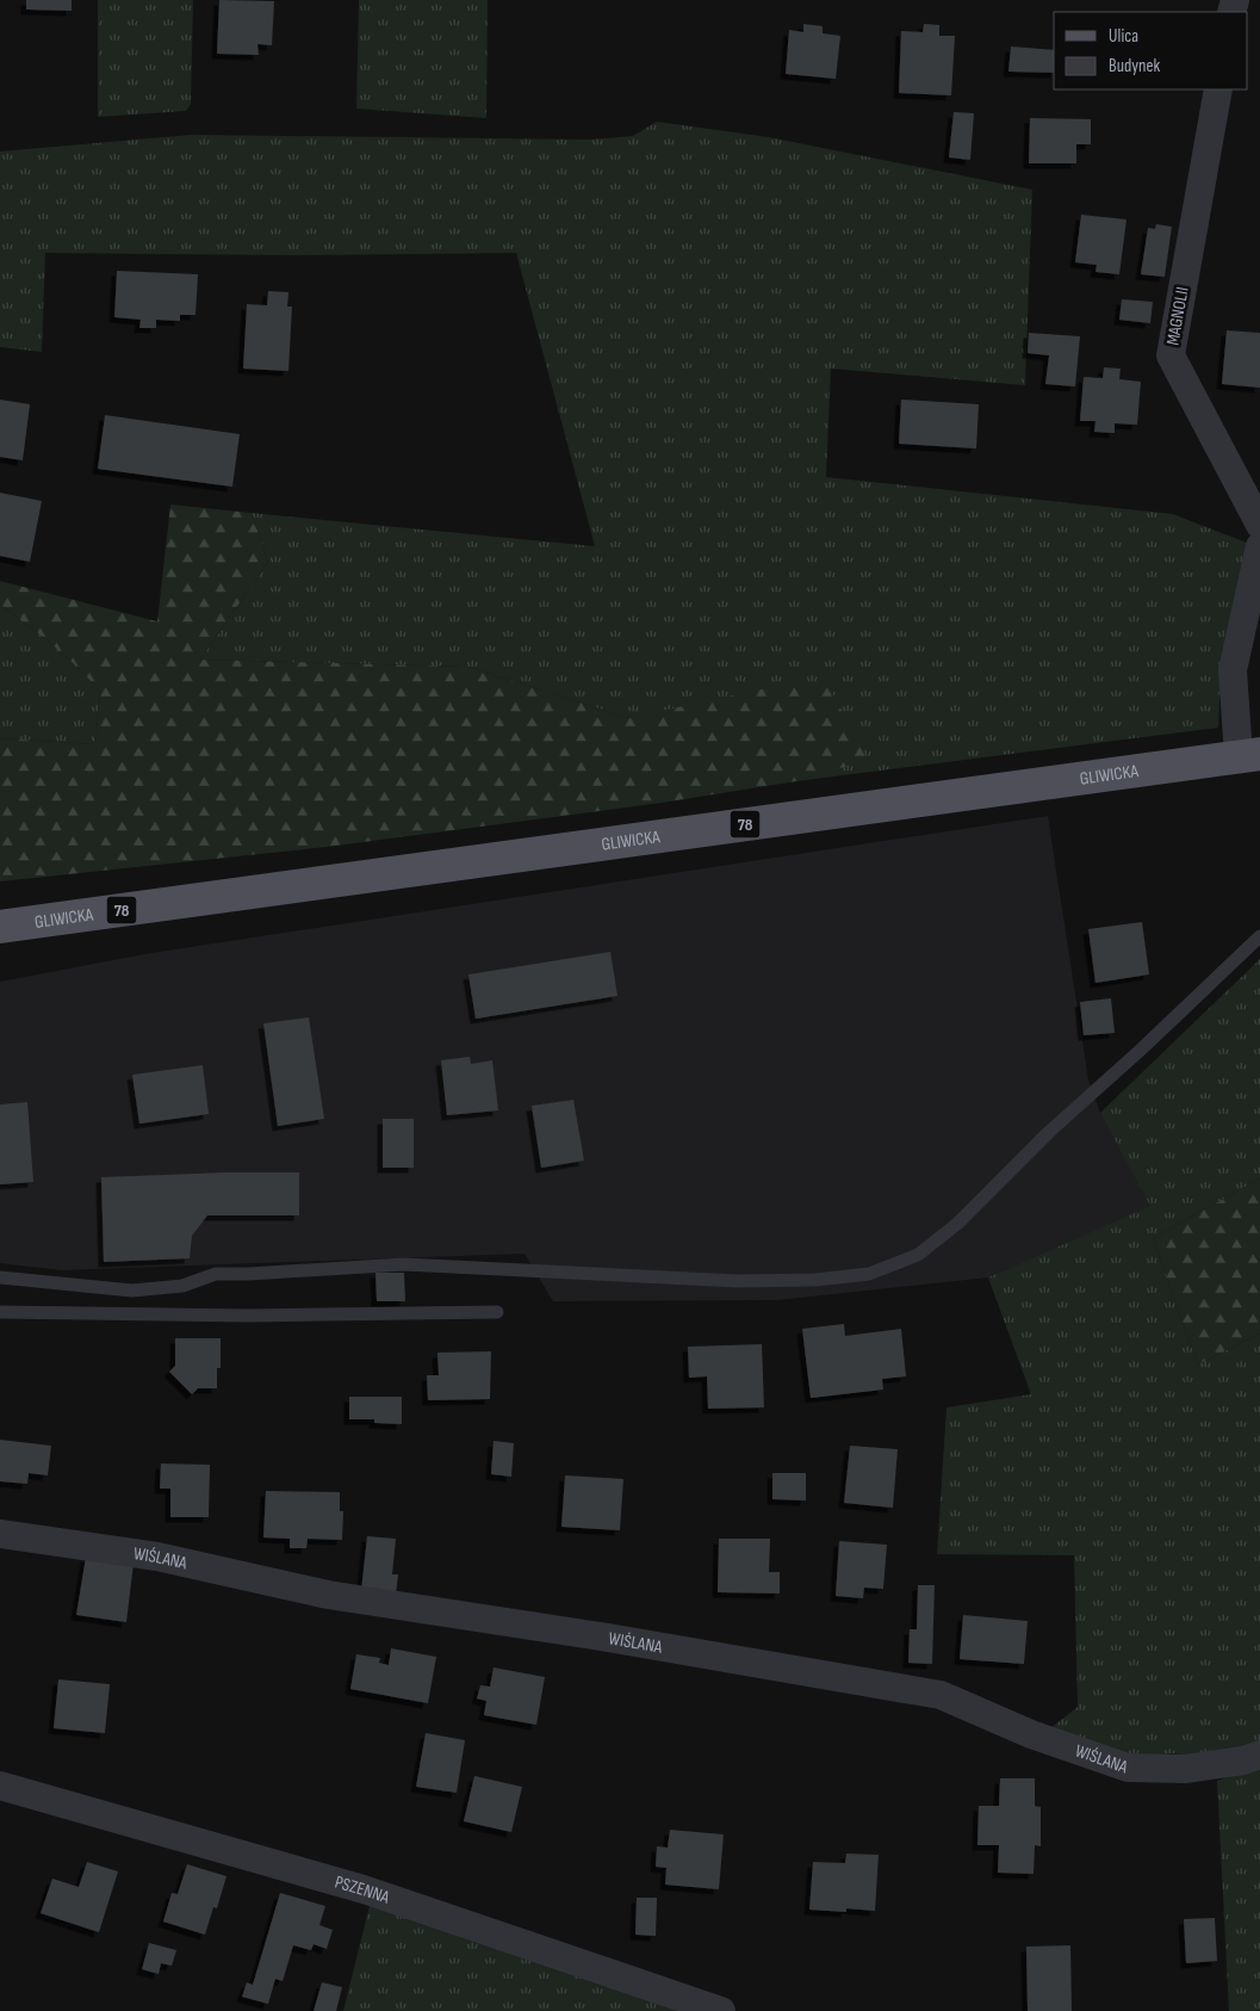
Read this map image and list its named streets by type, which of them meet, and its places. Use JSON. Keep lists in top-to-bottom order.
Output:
{
  "streets": {
    "main road": ["GLIWICKA", "78"],
    "street": ["MAGNOLII", "WIŚLANA", "PSZENNA"]
  },
  "legend": ["Ulica", "Budynek"]
}
